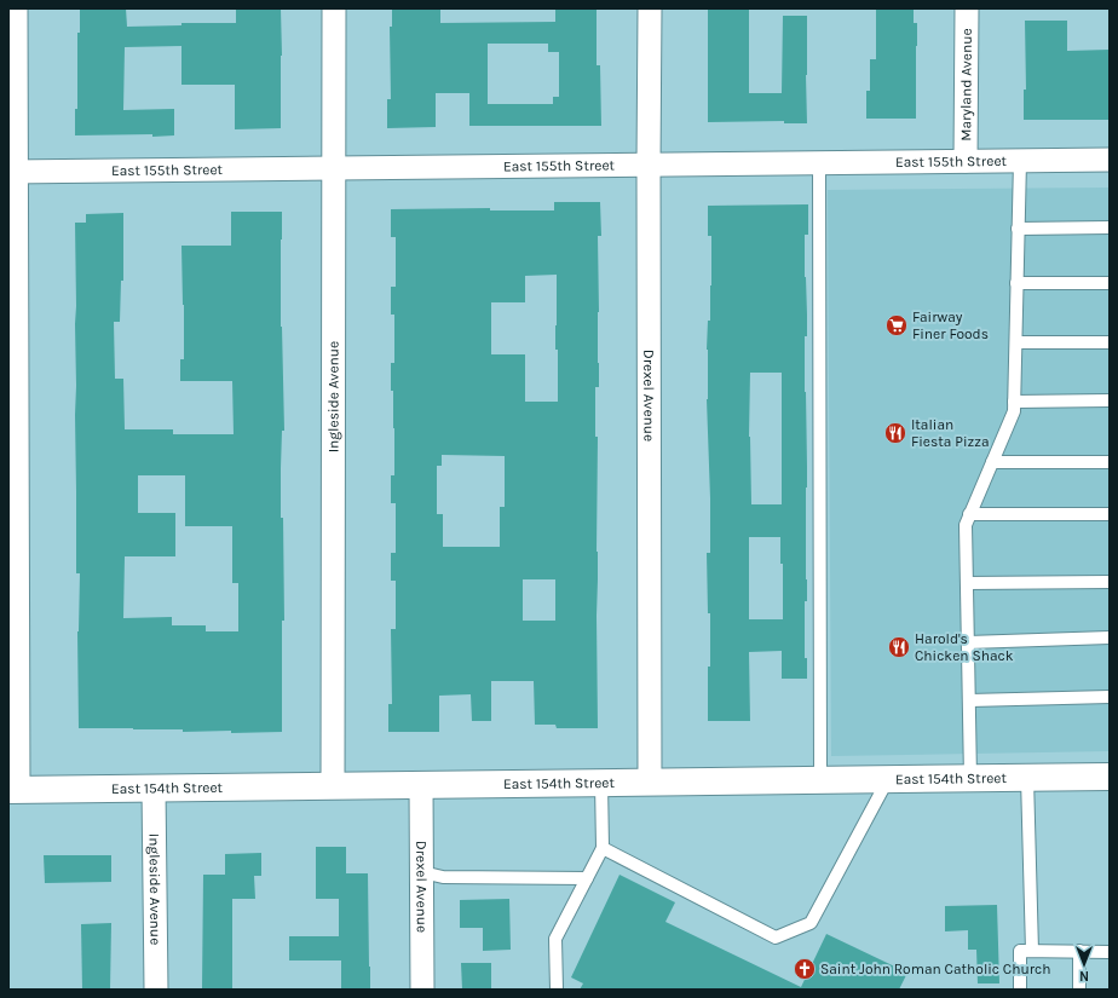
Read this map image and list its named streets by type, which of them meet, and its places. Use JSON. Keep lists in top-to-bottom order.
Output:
{
  "streets": {
    "street": [
      "Maryland Avenue",
      "East 155th Street",
      "Drexel Avenue",
      "Ingleside Avenue",
      "East 154th Street"
    ]
  },
  "crossings": [
    ["Maryland Avenue", "East 155th Street"],
    ["East 155th Street", "Drexel Avenue"],
    ["East 155th Street", "Ingleside Avenue"],
    ["Drexel Avenue", "East 154th Street"],
    ["Ingleside Avenue", "East 154th Street"]
  ],
  "places": {
    "supermarket": ["Fairway Finer Foods"],
    "restaurant": ["Italian Fiesta Pizza", "Harold's Chicken Shack"],
    "church": ["Saint John Roman Catholic Church"]
  },
  "north": "bottom"
}
